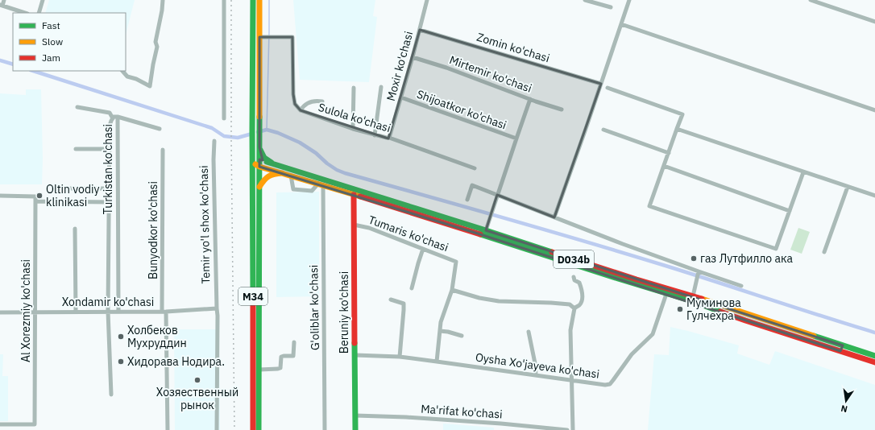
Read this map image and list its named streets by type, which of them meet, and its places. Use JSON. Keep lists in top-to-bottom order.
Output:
{
  "streets": {
    "main road": ["D034b", "M34", "Beruniy ko'chasi"],
    "street": [
      "Zomin ko'chasi",
      "Moxir ko'chasi",
      "Mirtemir ko'chasi",
      "Shijoatkor ko'chasi",
      "Sulola ko'chasi",
      "Turkistan ko'chasi",
      "Temir yo'l shox ko'chasi",
      "Bunyodkor ko'chasi",
      "Tumaris ko'chasi",
      "Xondamir ko'chasi",
      "G'oliblar ko'chasi",
      "Al Xorezmiy ko'chasi",
      "Oysha Xo'jayeva ko'chasi",
      "Ma'rifat ko'chasi"
    ]
  },
  "crossings": [
    ["Zomin ko'chasi", "Moxir ko'chasi"],
    ["Moxir ko'chasi", "Mirtemir ko'chasi"],
    ["Moxir ko'chasi", "Shijoatkor ko'chasi"],
    ["Moxir ko'chasi", "Sulola ko'chasi"],
    ["Sulola ko'chasi", "M34"],
    ["Turkistan ko'chasi", "Xondamir ko'chasi"],
    ["Temir yo'l shox ko'chasi", "Xondamir ko'chasi"],
    ["Bunyodkor ko'chasi", "Xondamir ko'chasi"],
    ["Tumaris ko'chasi", "Beruniy ko'chasi"],
    ["D034b", "M34"],
    ["D034b", "G'oliblar ko'chasi"],
    ["D034b", "Beruniy ko'chasi"],
    ["D034b", "Oysha Xo'jayeva ko'chasi"],
    ["Xondamir ko'chasi", "Al Xorezmiy ko'chasi"],
    ["Beruniy ko'chasi", "Oysha Xo'jayeva ko'chasi"],
    ["Beruniy ko'chasi", "Ma'rifat ko'chasi"]
  ],
  "places": [
    "Oltin vodiy klinikasi",
    "газ Лутфилло ака",
    "Муминова Гулчехра",
    "Холбеков Мухруддин",
    "Хидорава Нодира.",
    "Хозяественный рынок"
  ],
  "legend": ["Fast", "Slow", "Jam"],
  "north": "bottom"
}
